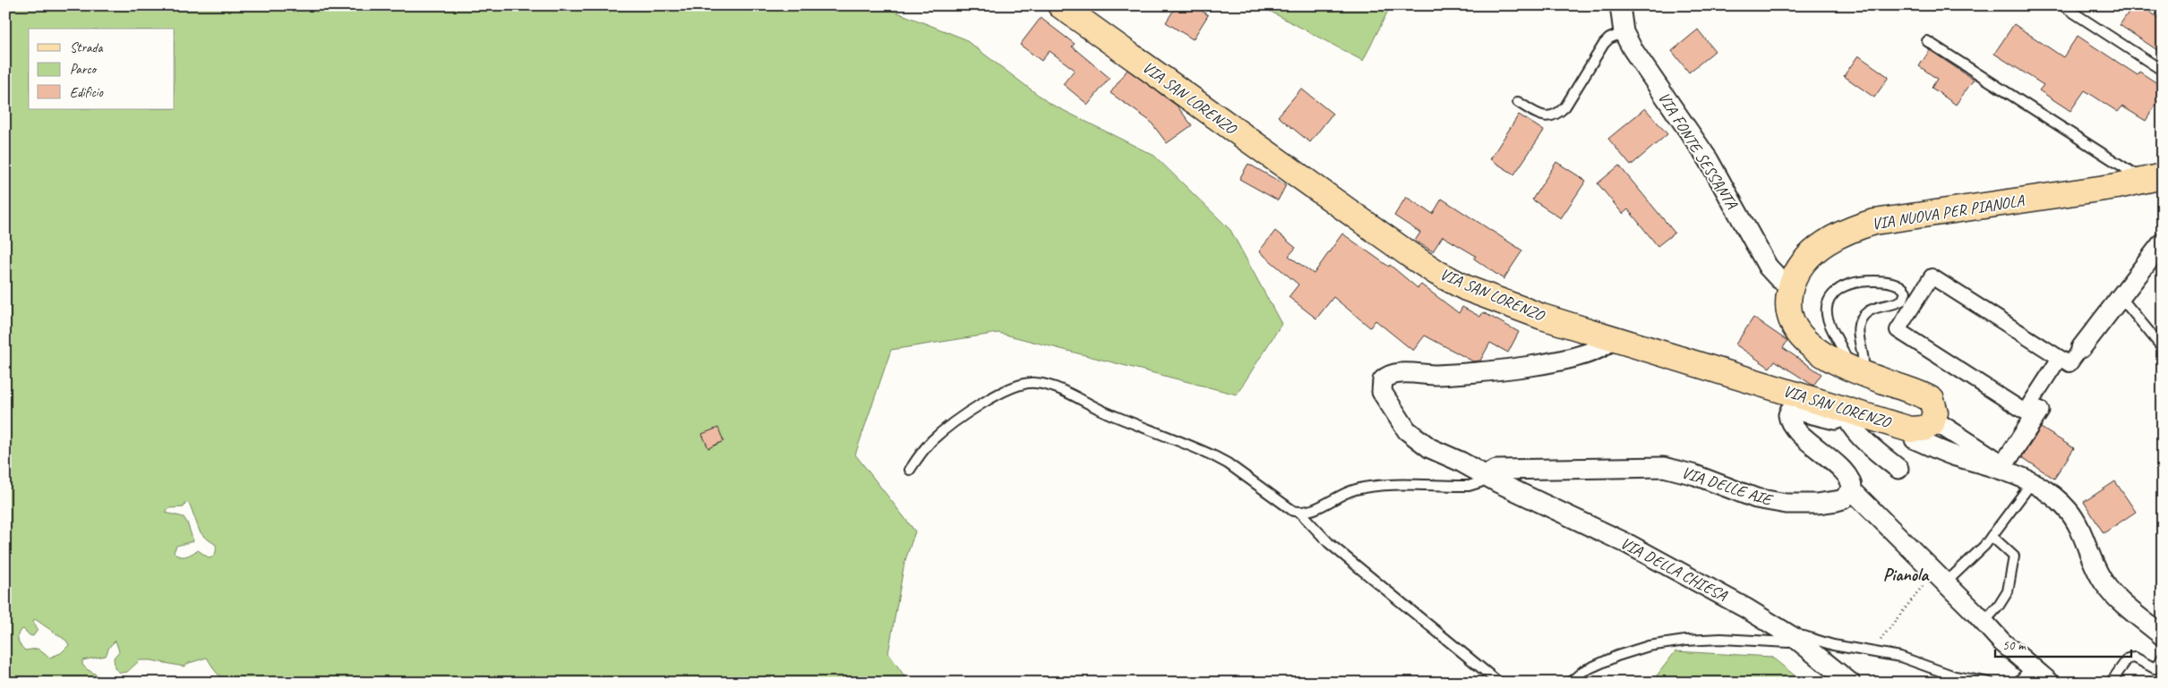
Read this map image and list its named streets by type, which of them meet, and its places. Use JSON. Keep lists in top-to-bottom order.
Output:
{
  "streets": {
    "main road": ["VIA SAN LORENZO", "VIA NUOVA PER PIANOLA"],
    "street": ["VIA FONTE SESSANTA", "VIA DELLE AIE", "VIA DELLA CHIESA"]
  },
  "crossings": [
    ["VIA SAN LORENZO", "VIA NUOVA PER PIANOLA"],
    ["VIA SAN LORENZO", "VIA DELLA CHIESA"],
    ["VIA FONTE SESSANTA", "VIA NUOVA PER PIANOLA"],
    ["VIA DELLE AIE", "VIA DELLA CHIESA"]
  ],
  "districts": ["Pianola"],
  "legend": ["Strada", "Parco", "Edificio"],
  "scale_bar": "50 m"
}
